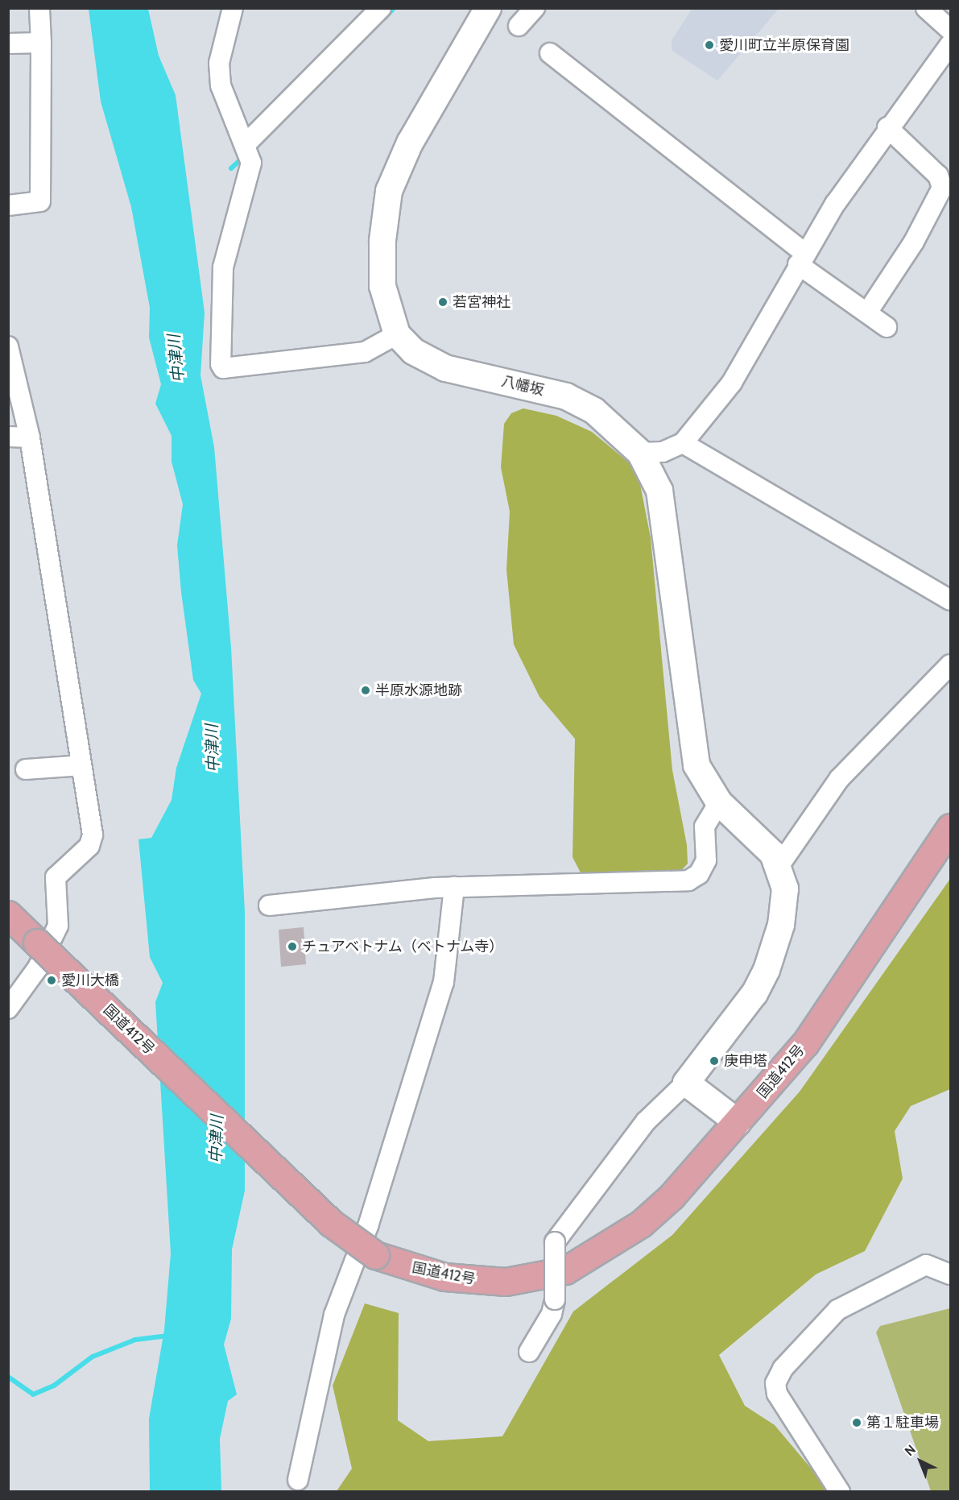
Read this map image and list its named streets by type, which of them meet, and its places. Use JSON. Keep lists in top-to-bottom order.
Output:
{
  "streets": {
    "highway": ["国道412号"],
    "street": ["八幡坂"]
  },
  "water": ["中津川"],
  "places": [
    "愛川町立半原保育園",
    "若宮神社",
    "半原水源地跡",
    "チュアベトナム（ベトナム寺）",
    "愛川大橋",
    "庚申塔",
    "第１駐車場"
  ],
  "north": "top left"
}
